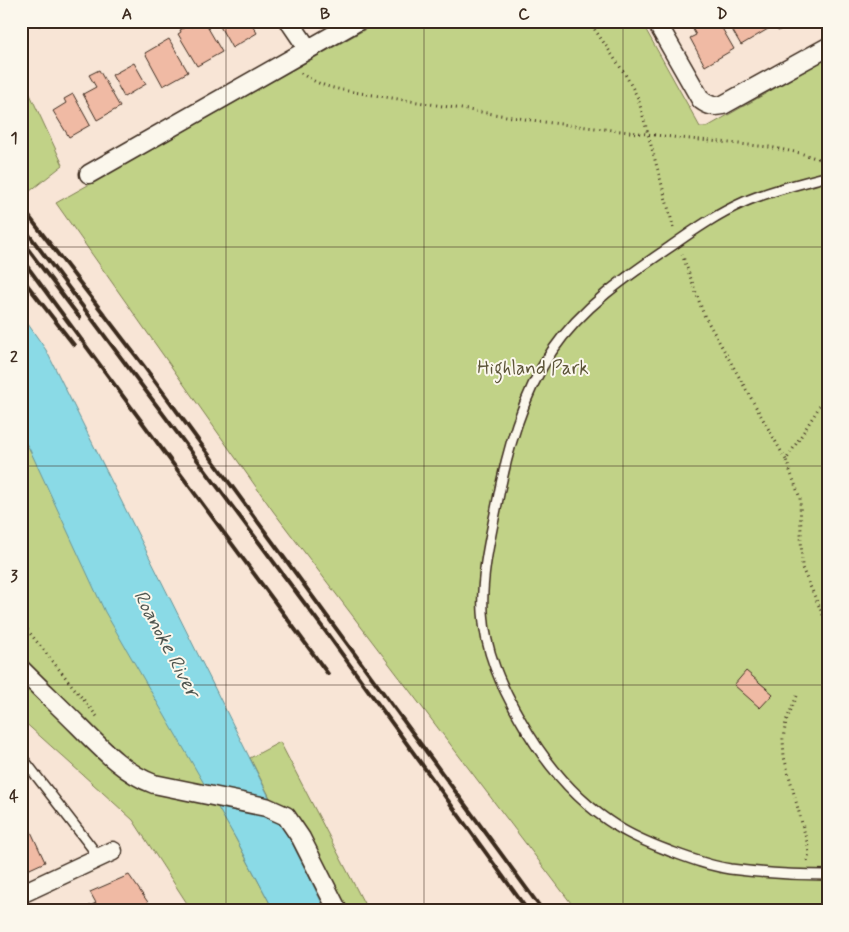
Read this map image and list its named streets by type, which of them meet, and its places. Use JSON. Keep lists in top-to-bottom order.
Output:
{
  "water": ["Roanoke River"],
  "parks": ["Highland Park"],
  "grid": {
    "columns": [
      "A",
      "B",
      "C",
      "D"
    ],
    "rows": [
      "1",
      "2",
      "3",
      "4"
    ]
  }
}
